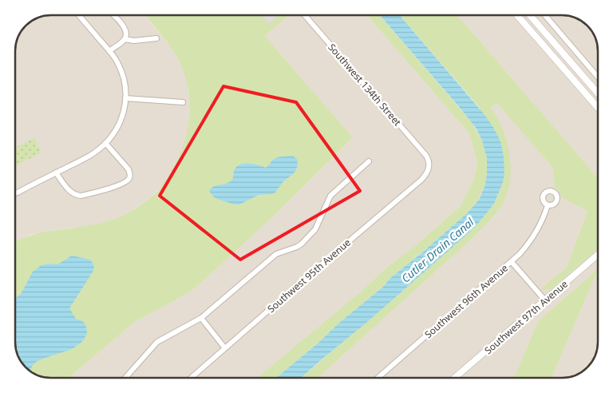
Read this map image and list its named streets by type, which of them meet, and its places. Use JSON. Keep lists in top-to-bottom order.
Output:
{
  "streets": {
    "street": [
      "Southwest 134th Street",
      "Southwest 95th Avenue",
      "Southwest 96th Avenue",
      "Southwest 97th Avenue"
    ]
  },
  "crossings": [
    ["Southwest 134th Street", "Southwest 95th Avenue"]
  ],
  "water": ["Cutler Drain Canal"]
}
